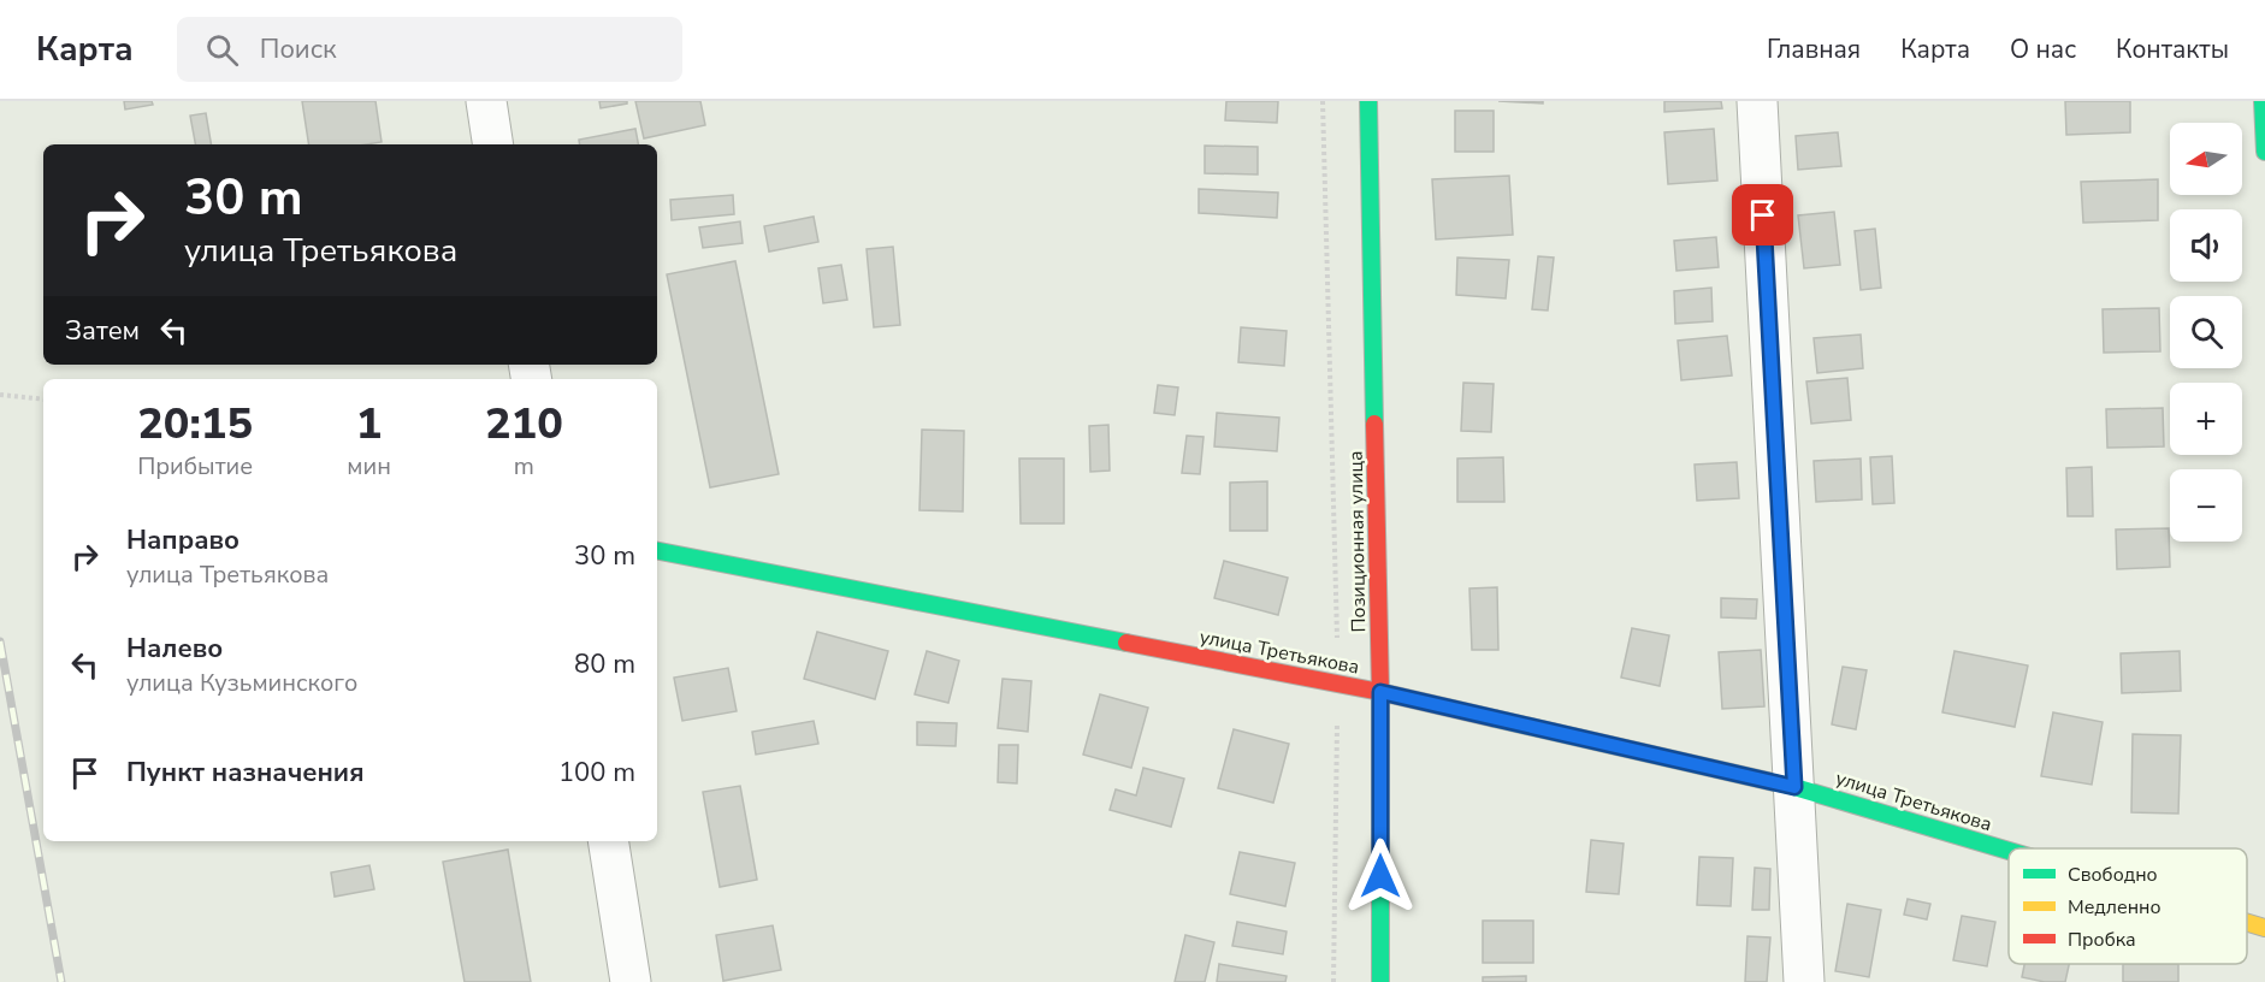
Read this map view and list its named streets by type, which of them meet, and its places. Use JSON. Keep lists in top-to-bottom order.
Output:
{
  "streets": {
    "street": ["Позиционная улица", "улица Третьякова"]
  },
  "crossings": [
    ["Позиционная улица", "улица Третьякова"]
  ],
  "legend": ["Свободно", "Медленно", "Пробка"],
  "north": "left",
  "page": {
    "header": "Карта",
    "search": "Поиск",
    "nav": [
      "Главная",
      "Карта",
      "О нас",
      "Контакты"
    ],
    "map_buttons": ["+", "−"],
    "turn": ["30 m", "улица Третьякова"],
    "then": "Затем",
    "eta": [
      "20:15",
      "Прибытие",
      "1",
      "мин",
      "210",
      "m"
    ],
    "list": [
      {
        "name": "Направо",
        "note": "улица Третьякова",
        "value": "30 m"
      },
      {
        "name": "Налево",
        "note": "улица Кузьминского",
        "value": "80 m"
      },
      {
        "name": "Пункт назначения",
        "value": "100 m"
      }
    ]
  }
}
